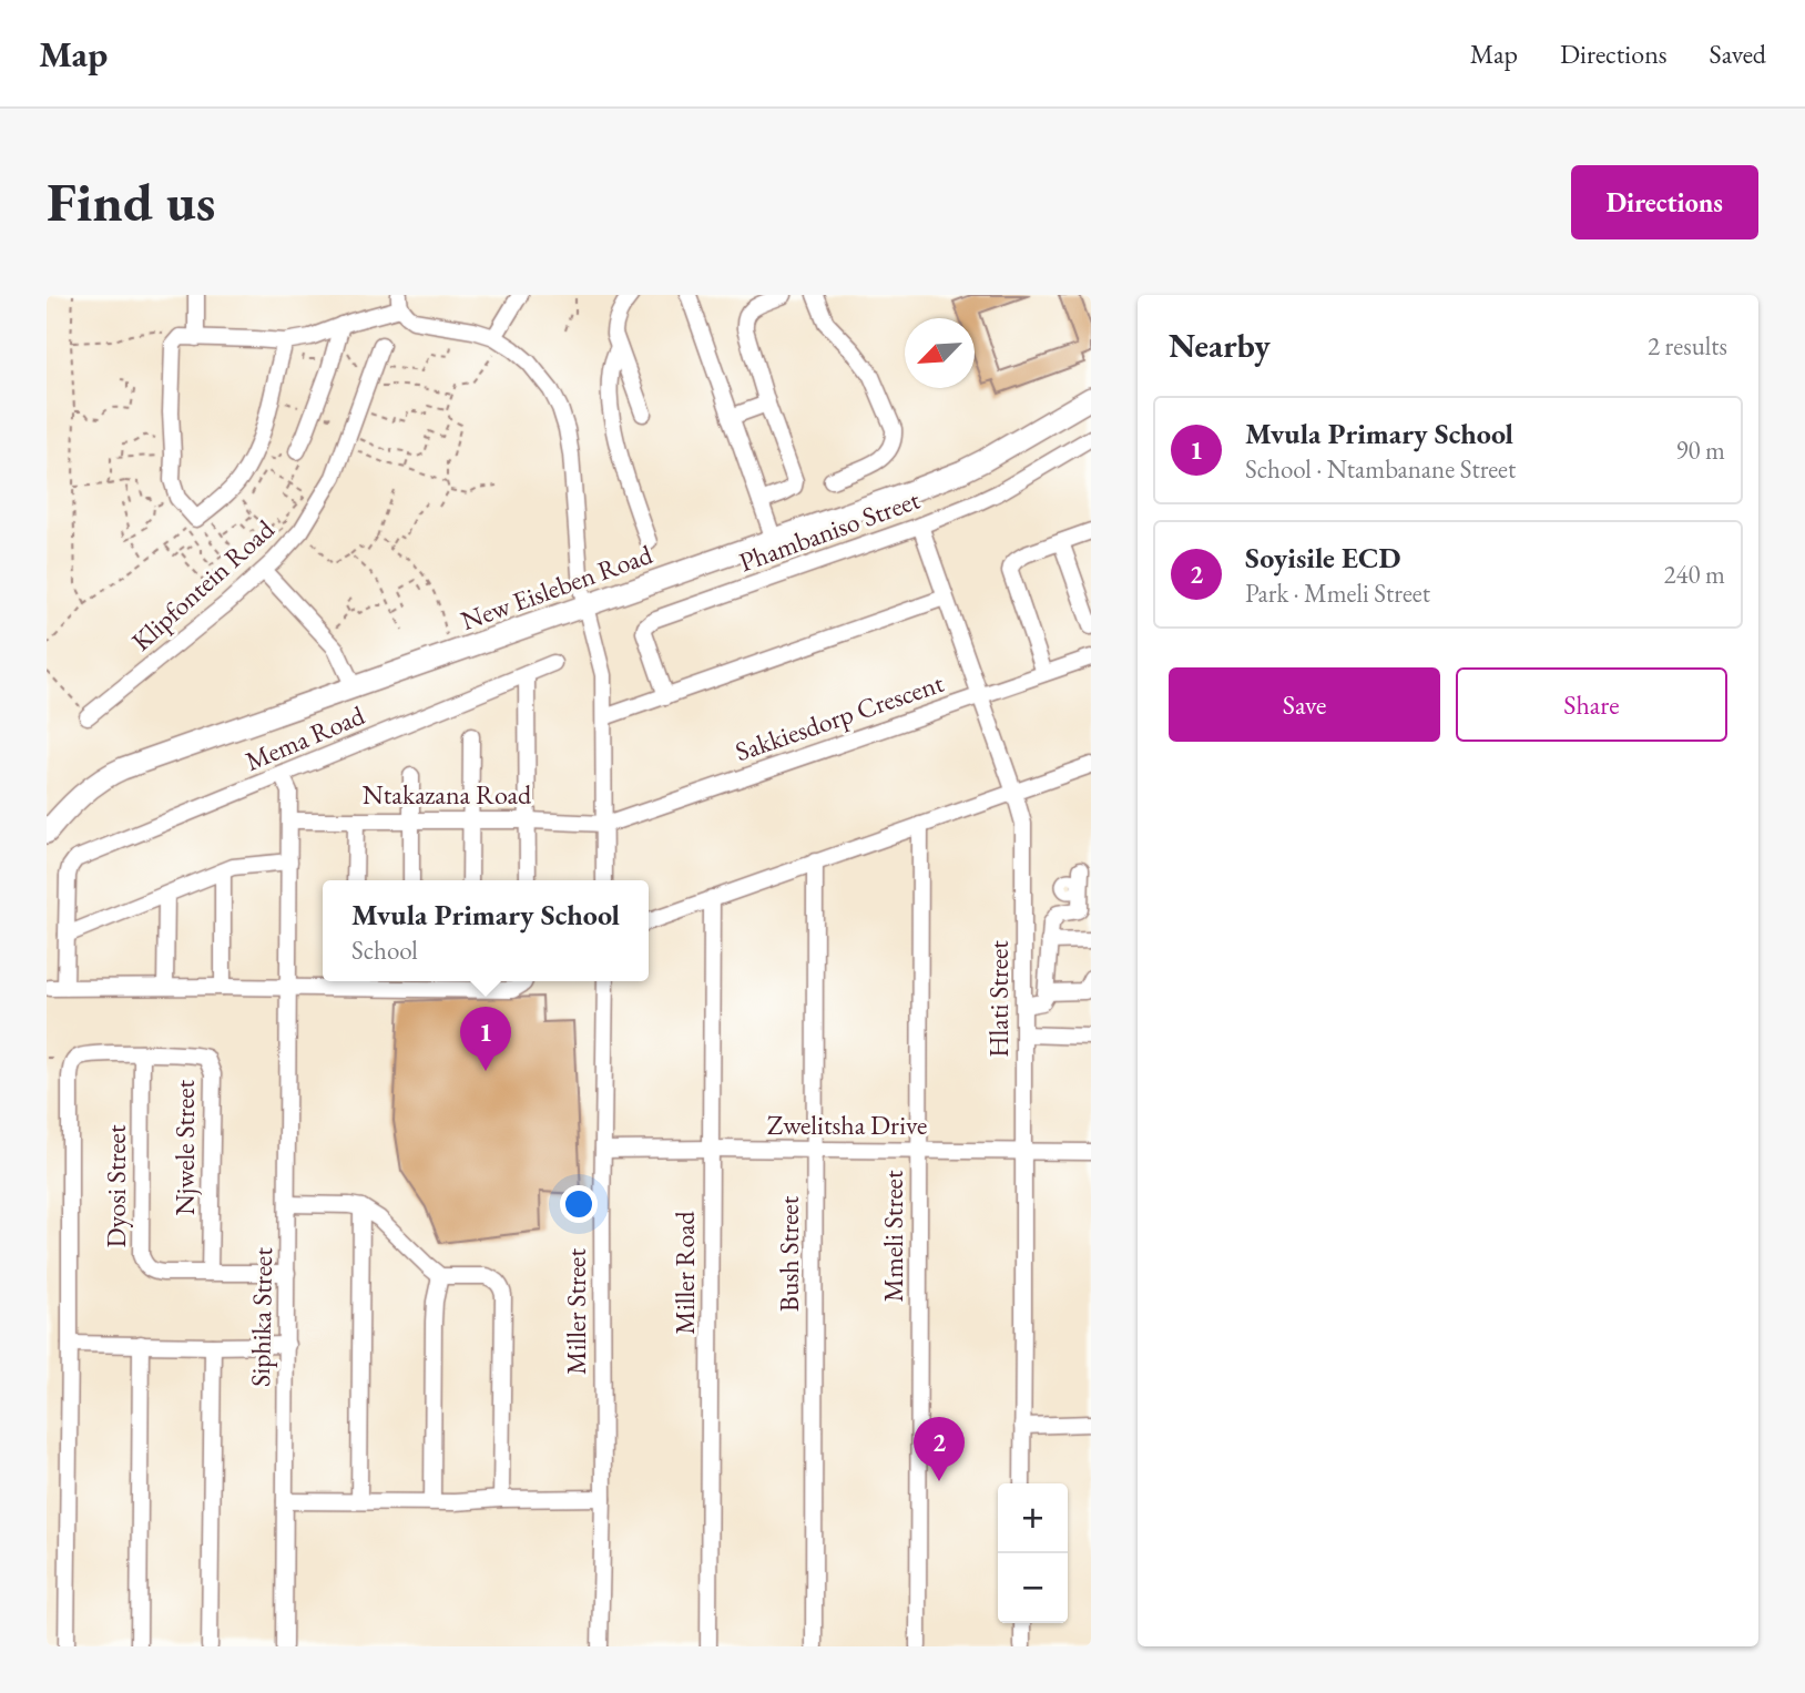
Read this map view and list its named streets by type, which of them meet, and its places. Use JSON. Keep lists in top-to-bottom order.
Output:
{
  "streets": {
    "main road": ["New Eisleben Road"],
    "street": [
      "Phambaniso Street",
      "Klipfontein Road",
      "Sakkiesdorp Crescent",
      "Mema Road",
      "Ntakazana Road",
      "Hlati Street",
      "Zwelitsha Drive",
      "Njwele Street",
      "Dyosi Street",
      "Mmeli Street",
      "Bush Street",
      "Miller Road",
      "Miller Street",
      "Siphika Street"
    ]
  },
  "crossings": [
    ["Phambaniso Street", "Hlati Street"],
    ["Sakkiesdorp Crescent", "Ntakazana Road"],
    ["Sakkiesdorp Crescent", "Hlati Street"],
    ["Mema Road", "Siphika Street"],
    ["Ntakazana Road", "Siphika Street"],
    ["Hlati Street", "Zwelitsha Drive"],
    ["Zwelitsha Drive", "Mmeli Street"],
    ["Zwelitsha Drive", "Bush Street"],
    ["Zwelitsha Drive", "Miller Road"],
    ["Zwelitsha Drive", "Miller Street"],
    ["Njwele Street", "Dyosi Street"],
    ["Dyosi Street", "Siphika Street"]
  ],
  "north": "bottom left",
  "page": {
    "header": "Map",
    "nav": ["Map", "Directions", "Saved"],
    "buttons": [
      "Directions",
      ["Save", "Share"]
    ],
    "title": "Find us",
    "heading": ["Nearby", "2 results"],
    "list": [
      {
        "mark": "1",
        "name": "Mvula Primary School",
        "note": "School · Ntambanane Street",
        "value": "90 m"
      },
      {
        "mark": "2",
        "name": "Soyisile ECD",
        "note": "Park · Mmeli Street",
        "value": "240 m"
      }
    ],
    "popup": ["Mvula Primary School", "School"],
    "pins": ["1", "2"],
    "map_buttons": ["+", "−"]
  }
}
